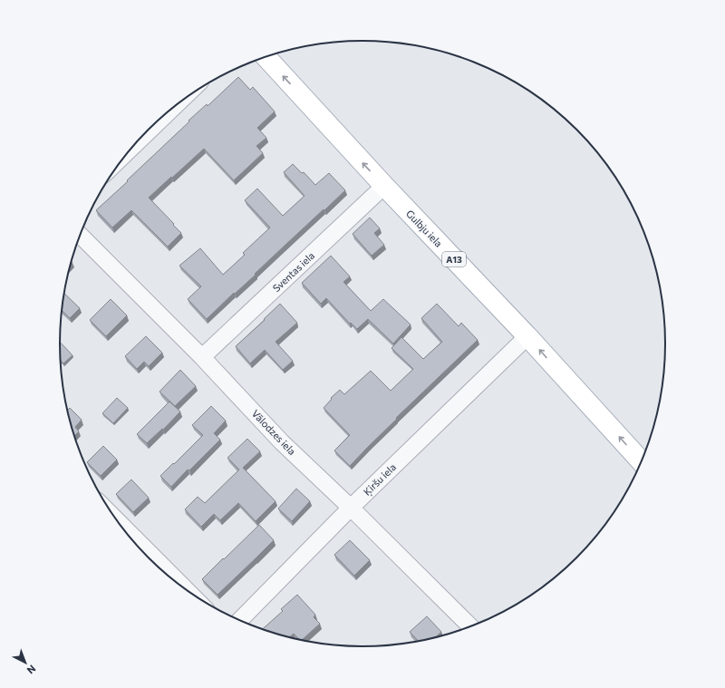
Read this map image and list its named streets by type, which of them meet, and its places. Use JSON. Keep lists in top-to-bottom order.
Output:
{
  "streets": {
    "main road": ["Gulbju iela", "A13"],
    "street": ["Sventas iela", "Vālodzes iela", "Ķiršu iela"]
  },
  "crossings": [
    ["Gulbju iela", "Sventas iela"],
    ["Gulbju iela", "Ķiršu iela"],
    ["Sventas iela", "Vālodzes iela"],
    ["Vālodzes iela", "Ķiršu iela"]
  ],
  "one_way": ["Gulbju iela"],
  "north": "bottom right"
}
